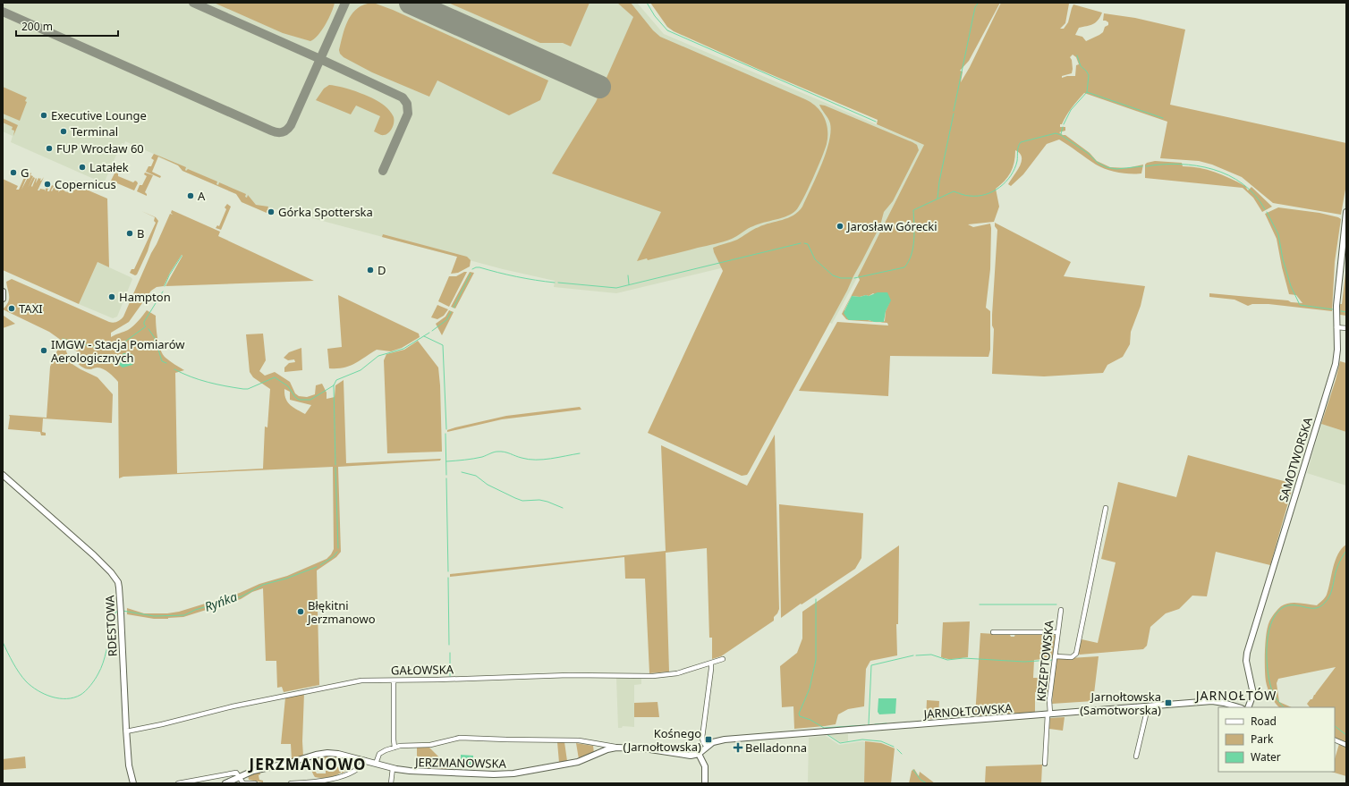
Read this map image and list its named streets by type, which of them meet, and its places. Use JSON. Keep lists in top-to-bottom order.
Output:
{
  "streets": {
    "street": [
      "SAMOTWORSKA",
      "RDESTOWA",
      "KRZEPTOWSKA",
      "GAŁOWSKA",
      "JARNOŁTOWSKA",
      "JERZMANOWSKA"
    ]
  },
  "crossings": [
    ["RDESTOWA", "GAŁOWSKA"],
    ["KRZEPTOWSKA", "JARNOŁTOWSKA"],
    ["JARNOŁTOWSKA", "JERZMANOWSKA"]
  ],
  "districts": ["JARNOŁTÓW", "JERZMANOWO"],
  "water": ["Ryńka"],
  "places": {
    "other": [
      "Executive Lounge",
      "Terminal",
      "FUP Wrocław 60",
      "Latałek",
      "G",
      "Copernicus",
      "A",
      "Górka Spotterska",
      "Jarosław Górecki",
      "B",
      "D",
      "Hampton",
      "TAXI",
      "IMGW - Stacja Pomiarów Aerologicznych",
      "Błękitni Jerzmanowo"
    ],
    "transit": ["Jarnołtowska (Samotworska)", "Kośnego (Jarnołtowska)"],
    "health": ["Belladonna"]
  },
  "legend": ["Road", "Park", "Water"],
  "scale_bar": "200 m"
}
